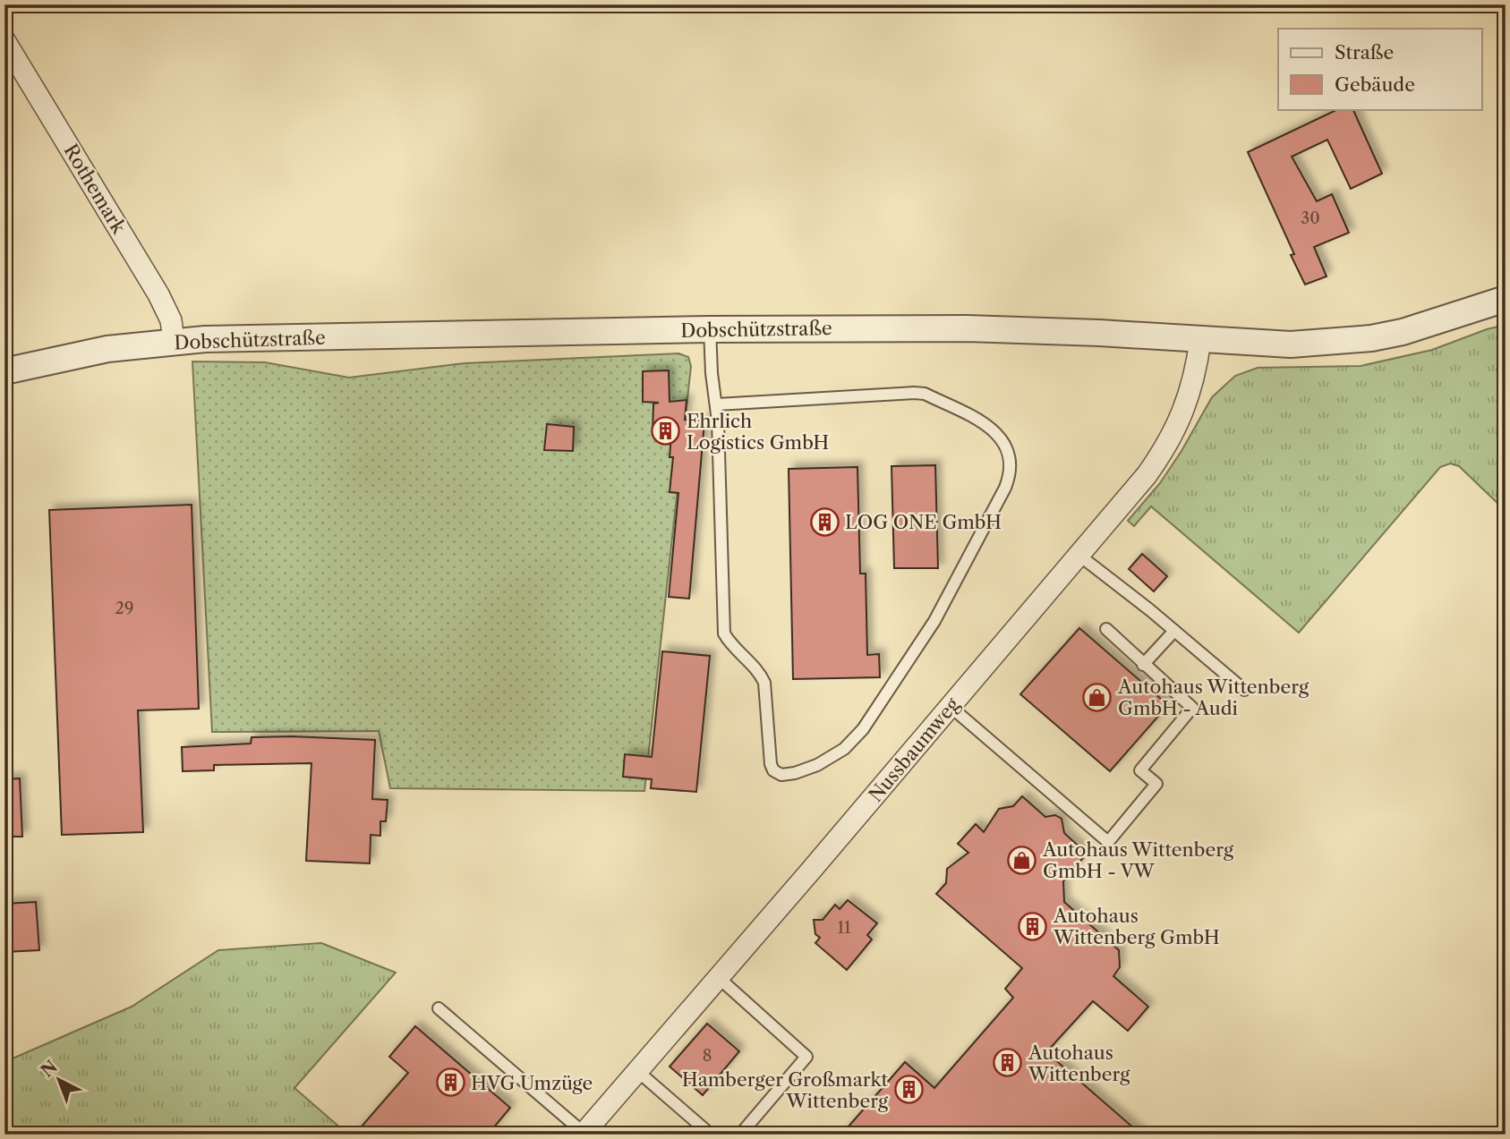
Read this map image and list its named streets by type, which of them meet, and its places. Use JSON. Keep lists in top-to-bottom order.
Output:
{
  "streets": {
    "street": ["Rothemark", "Dobschützstraße", "Nussbaumweg"]
  },
  "crossings": [
    ["Rothemark", "Dobschützstraße"],
    ["Dobschützstraße", "Nussbaumweg"]
  ],
  "places": {
    "building": [
      "Ehrlich Logistics GmbH",
      "LOG ONE GmbH",
      "Autohaus Wittenberg GmbH",
      "Autohaus Wittenberg",
      "HVG Umzüge",
      "Hamberger Großmarkt Wittenberg"
    ],
    "shop": ["Autohaus Wittenberg GmbH - Audi", "Autohaus Wittenberg GmbH - VW"]
  },
  "house_numbers": [
    "30",
    "29",
    "11",
    "8"
  ],
  "legend": ["Straße", "Gebäude"],
  "north": "top left"
}
